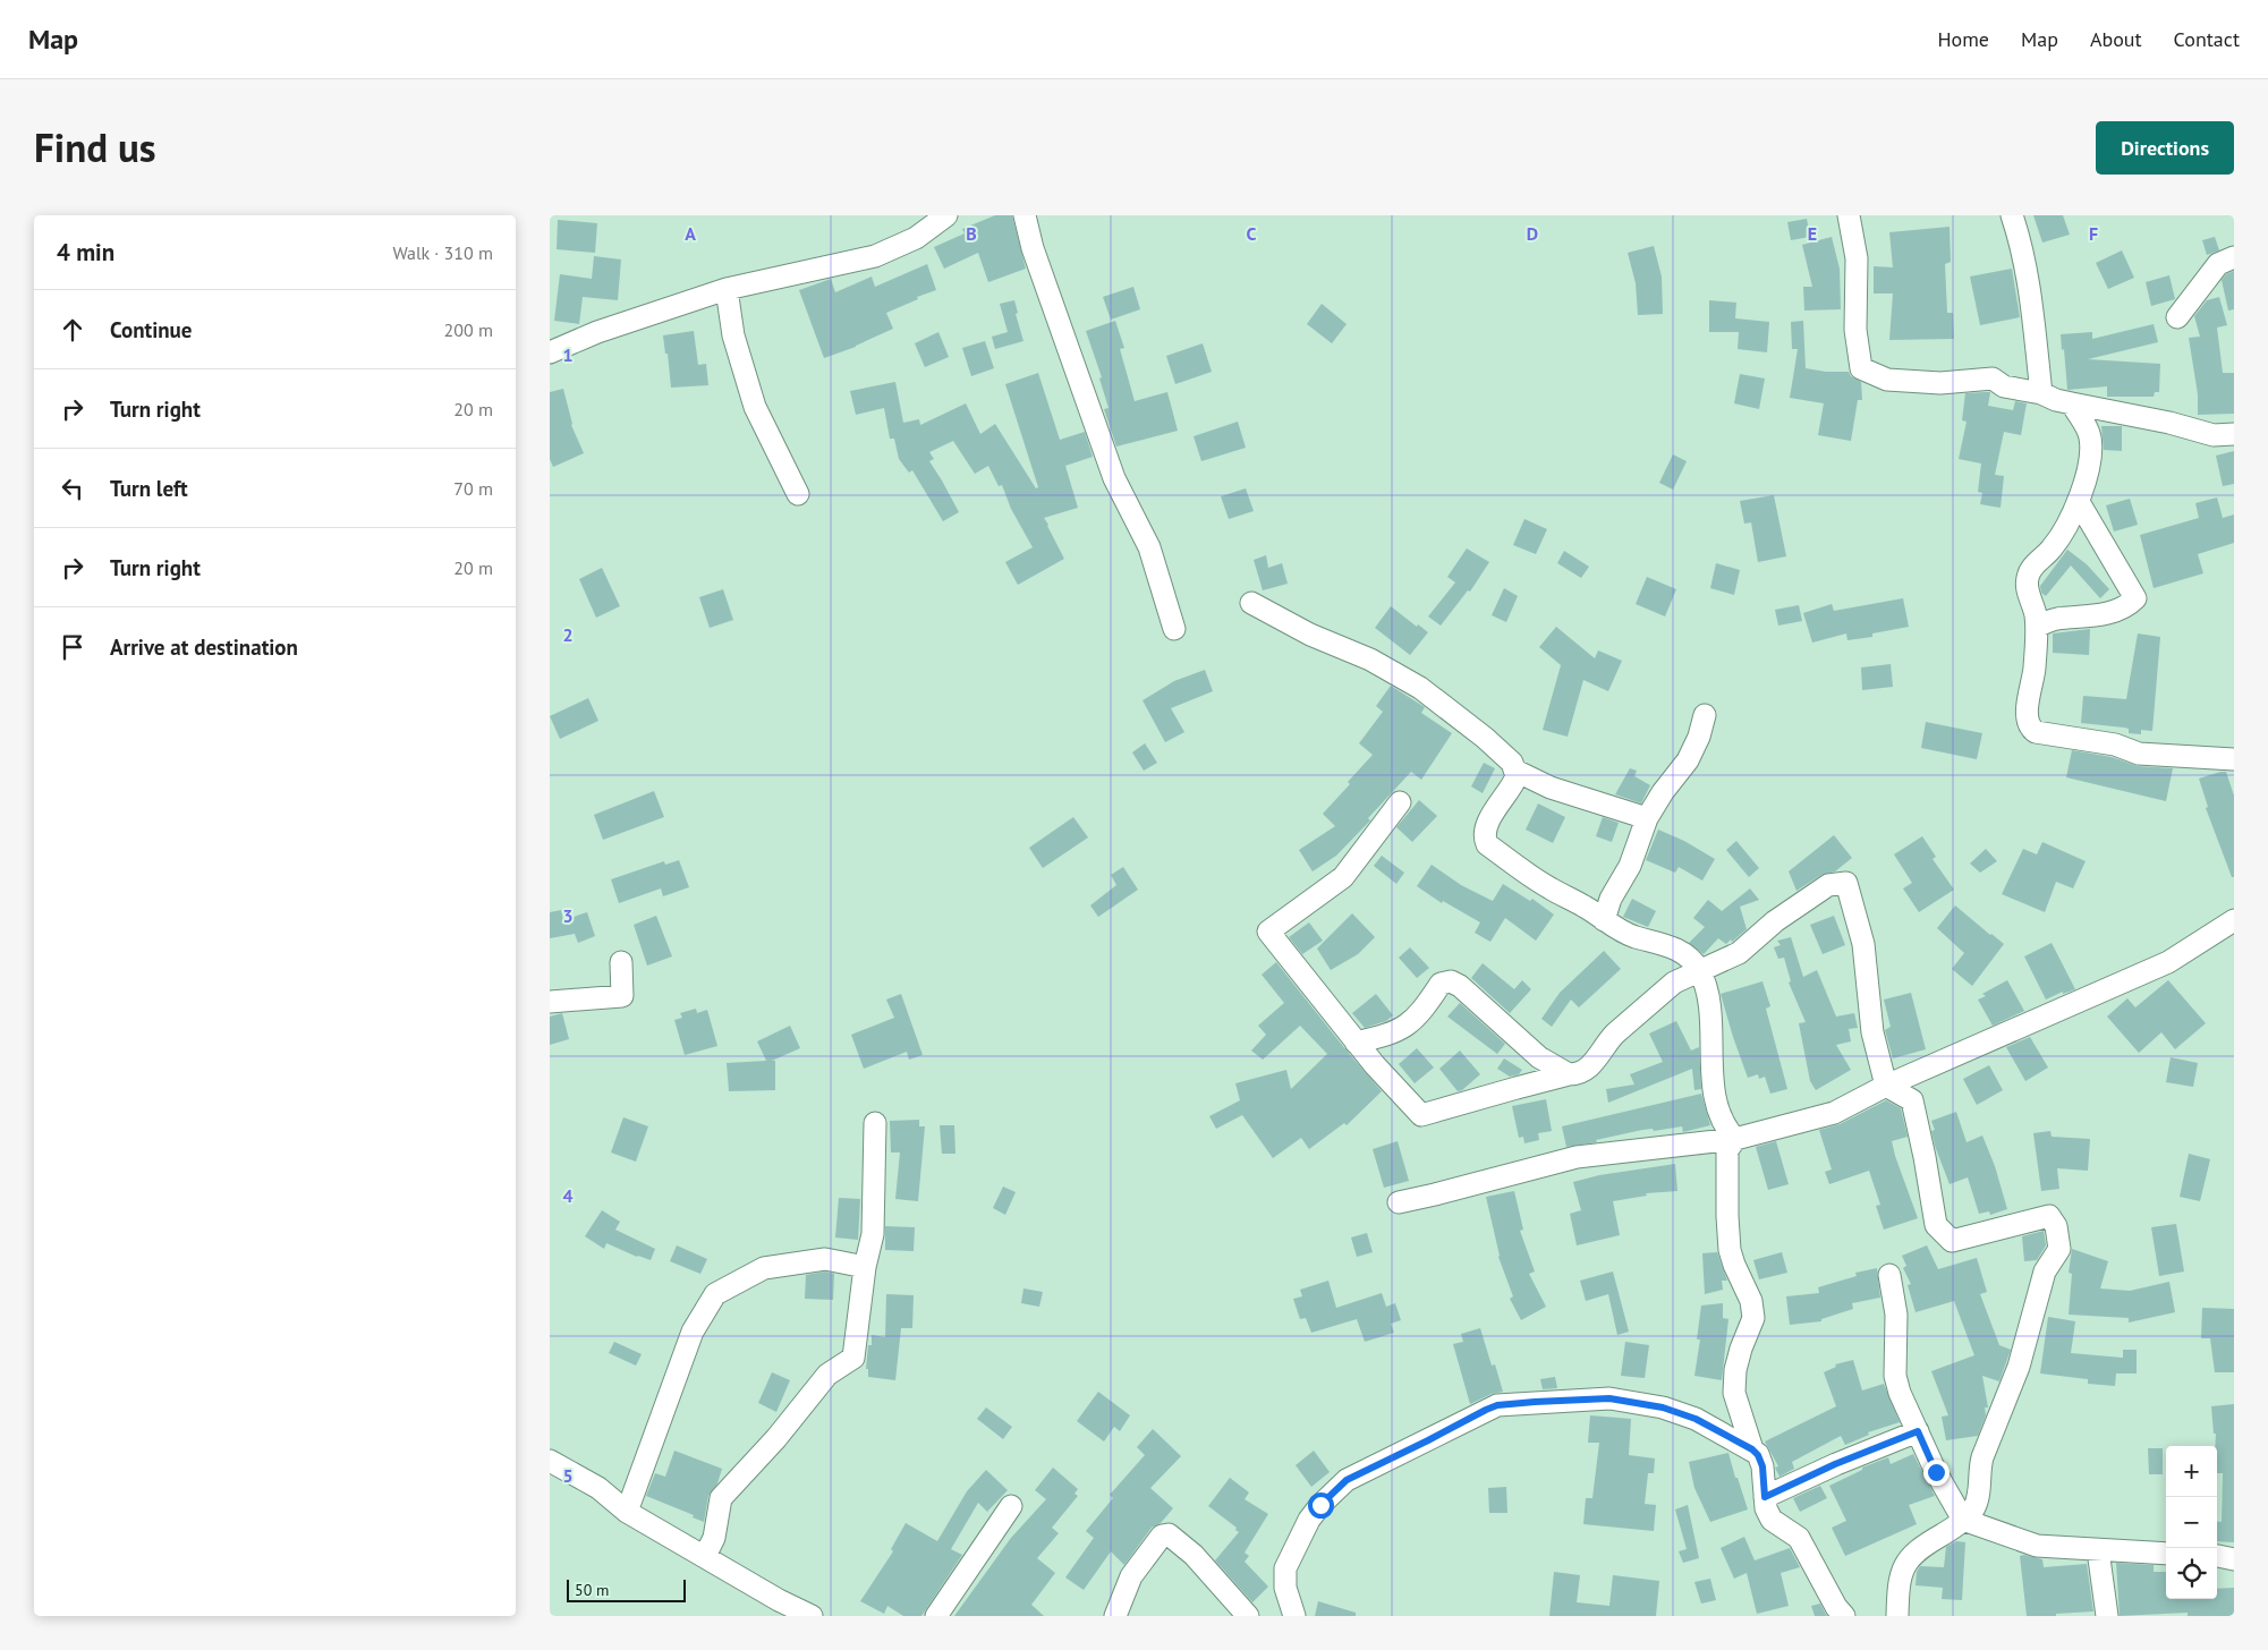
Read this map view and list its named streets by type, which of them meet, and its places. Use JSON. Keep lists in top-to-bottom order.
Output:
{
  "scale_bar": "50 m",
  "page": {
    "header": "Map",
    "nav": [
      "Home",
      "Map",
      "About",
      "Contact"
    ],
    "title": "Find us",
    "buttons": "Directions",
    "heading": ["4 min", "Walk · 310 m"],
    "list": [
      ["Continue", "200 m"],
      ["Turn right", "20 m"],
      ["Turn left", "70 m"],
      ["Turn right", "20 m"],
      "Arrive at destination"
    ],
    "map_buttons": ["+", "−"],
    "scale": "50 m"
  },
  "grid": {
    "columns": [
      "A",
      "B",
      "C",
      "D",
      "E",
      "F"
    ],
    "rows": [
      "1",
      "2",
      "3",
      "4",
      "5"
    ]
  }
}
